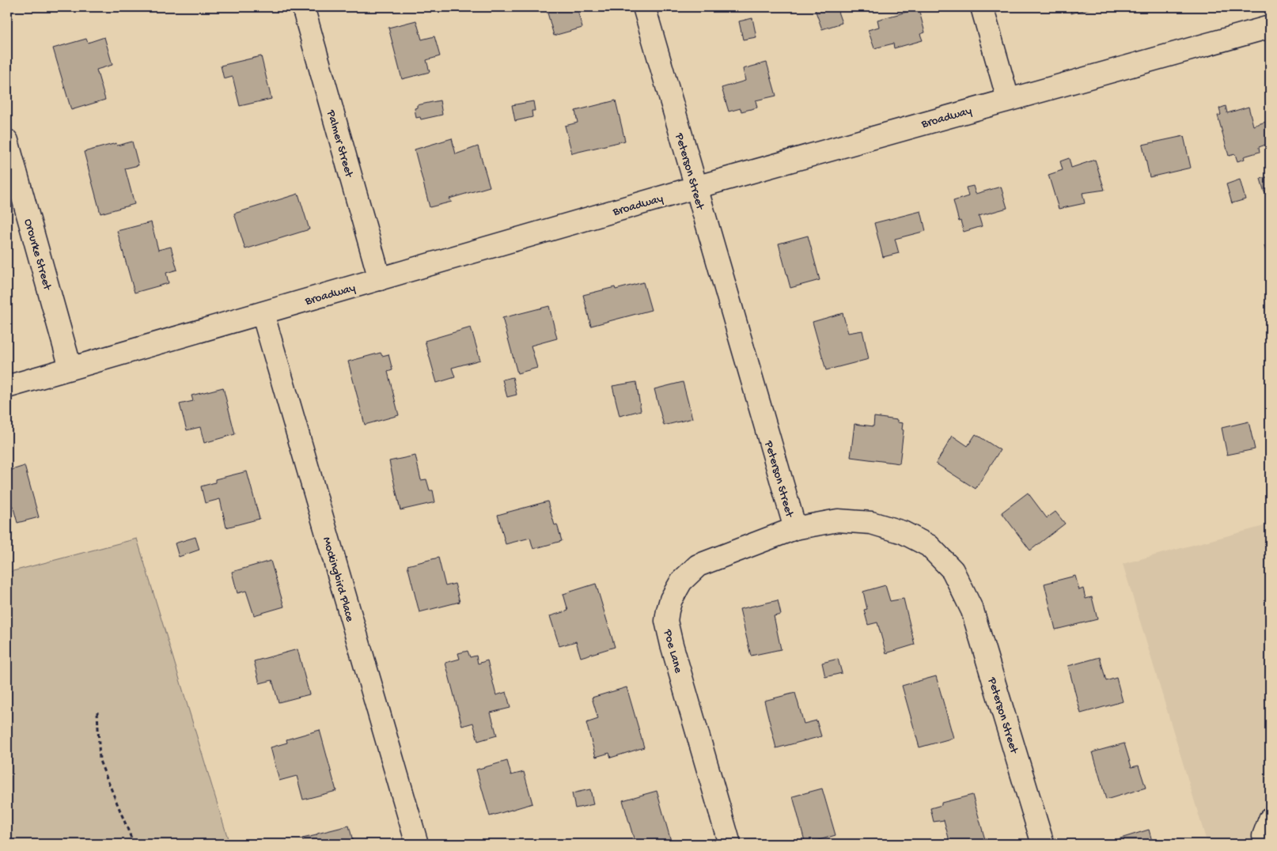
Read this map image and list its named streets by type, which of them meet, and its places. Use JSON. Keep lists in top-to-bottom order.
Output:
{
  "streets": {
    "street": [
      "Broadway",
      "Palmer Street",
      "Peterson Street",
      "Orourke Street",
      "Mockingbird Place",
      "Poe Lane"
    ]
  },
  "crossings": [
    ["Broadway", "Palmer Street"],
    ["Broadway", "Peterson Street"],
    ["Broadway", "Orourke Street"],
    ["Broadway", "Mockingbird Place"],
    ["Peterson Street", "Poe Lane"]
  ]
}
